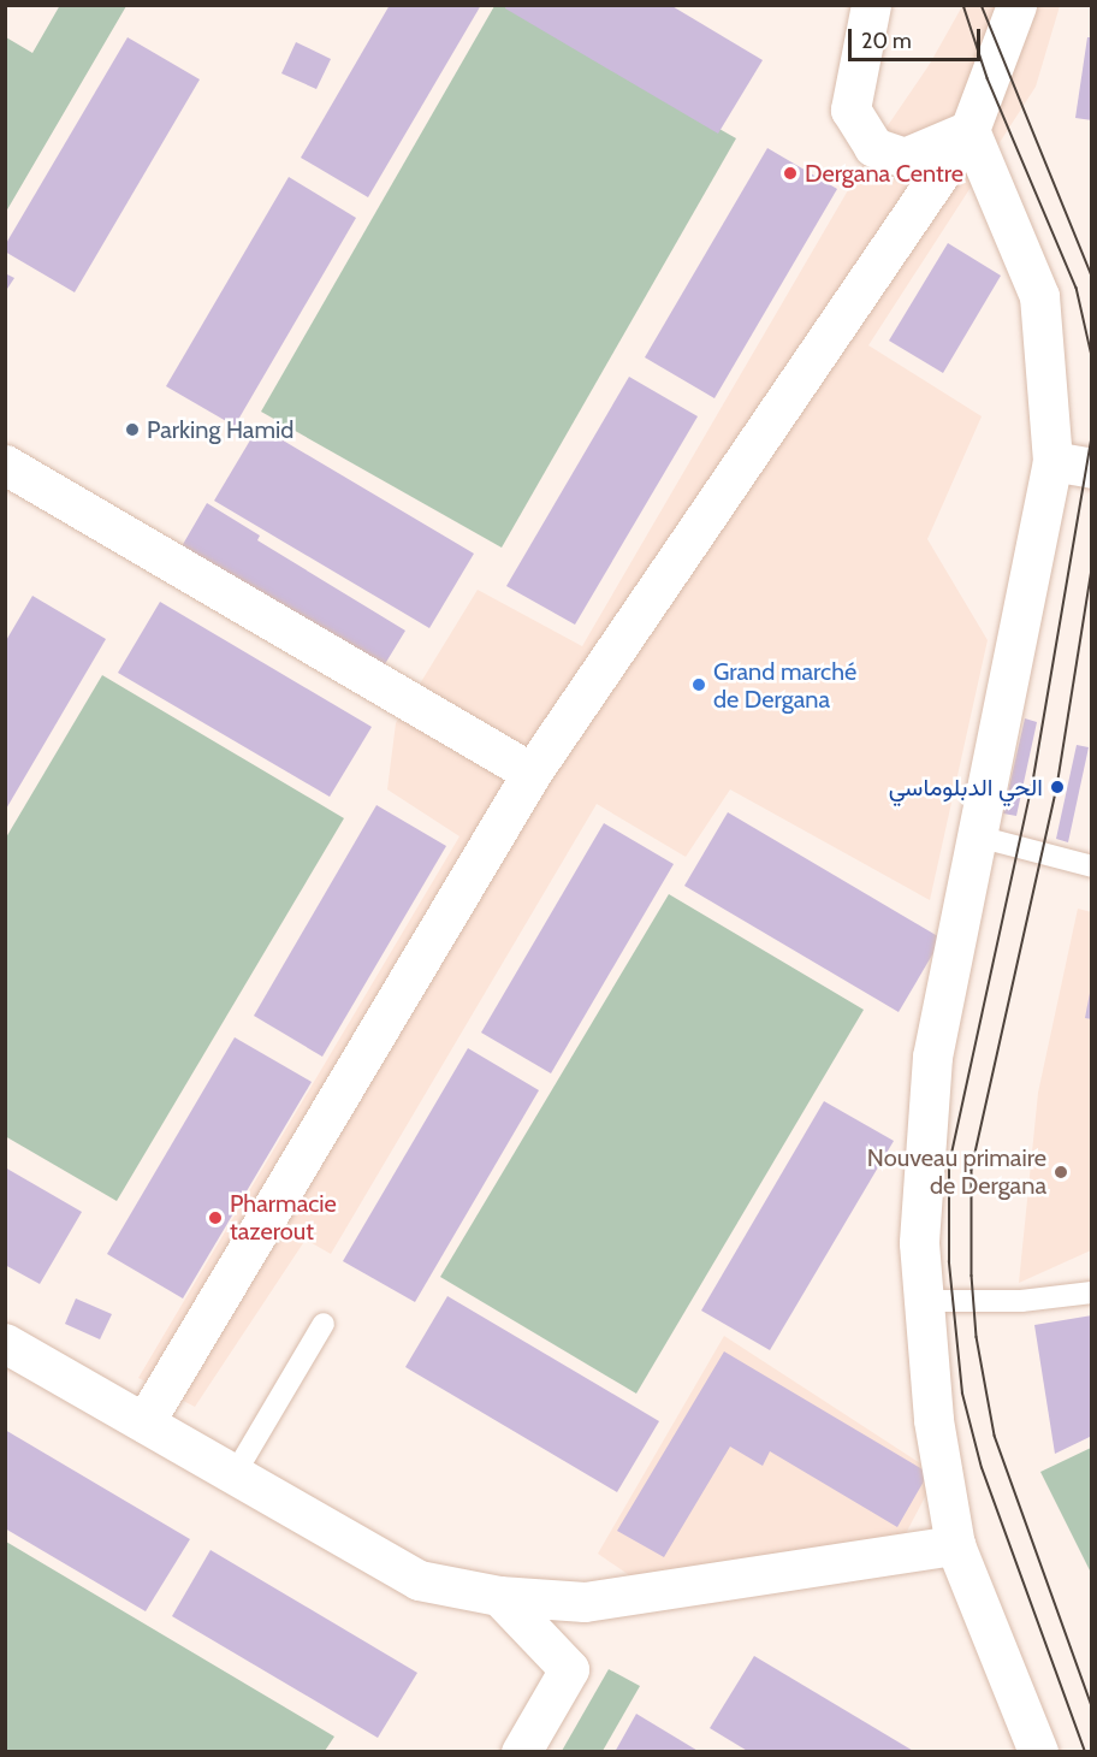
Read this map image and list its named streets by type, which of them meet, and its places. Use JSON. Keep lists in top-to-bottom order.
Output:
{
  "places": [
    "Dergana Centre",
    "Parking Hamid",
    "Grand marché de Dergana",
    "الحي الدبلوماسي",
    "Nouveau primaire de Dergana",
    "Pharmacie tazerout"
  ],
  "scale_bar": "20 m"
}
